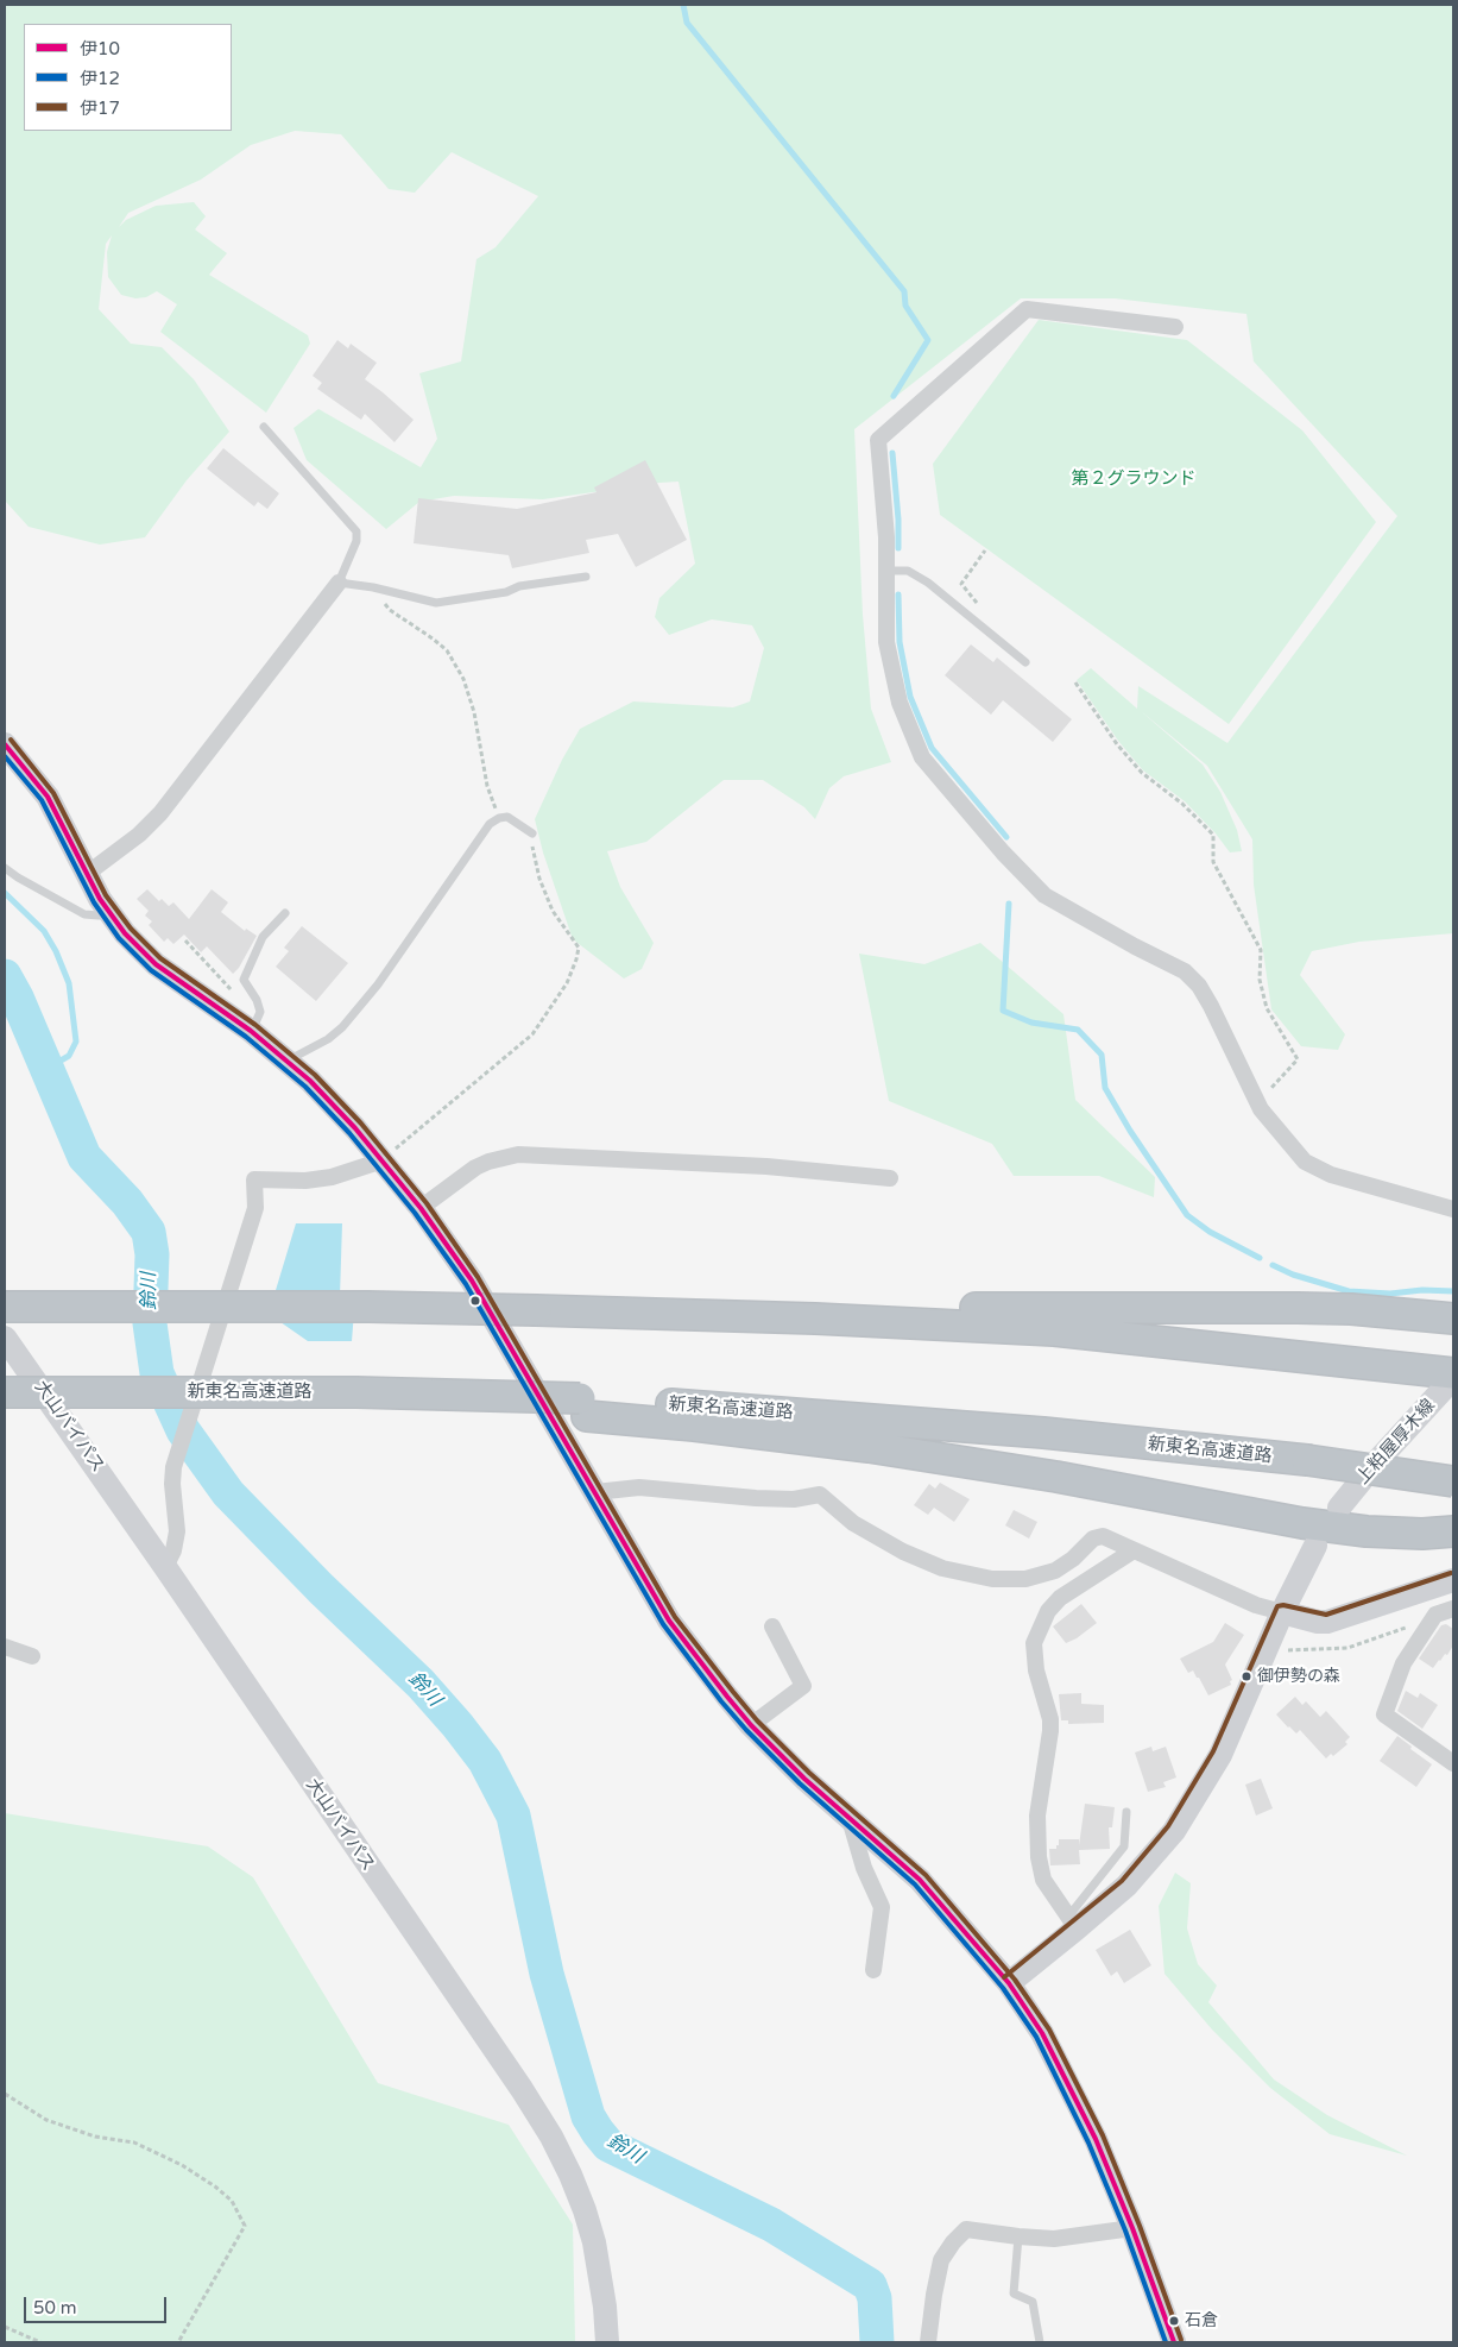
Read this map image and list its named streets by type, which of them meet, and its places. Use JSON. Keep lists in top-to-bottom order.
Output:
{
  "streets": {
    "highway": ["新東名高速道路"],
    "main road": ["大山バイパス", "上粕屋厚木線"]
  },
  "water": ["鈴川"],
  "parks": ["第２グラウンド"],
  "places": ["御伊勢の森", "石倉"],
  "lines": ["transit line 伊17", "transit line 伊10", "transit line 伊12"],
  "legend": ["伊10", "伊12", "伊17"],
  "scale_bar": "50 m"
}
